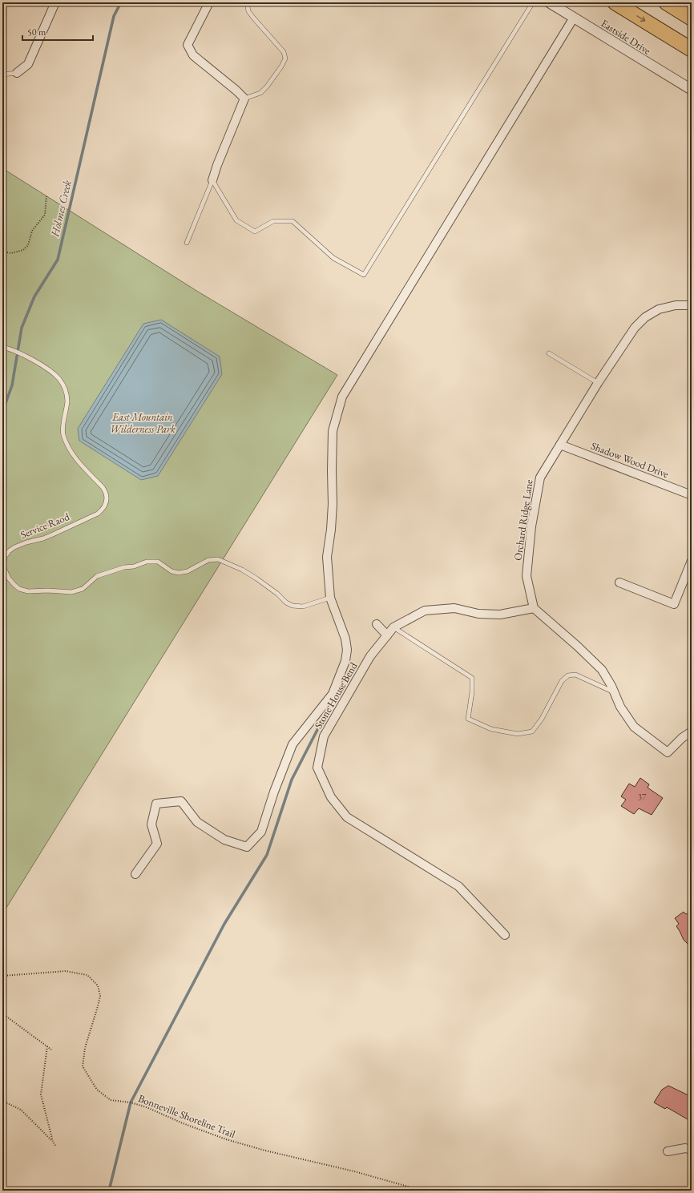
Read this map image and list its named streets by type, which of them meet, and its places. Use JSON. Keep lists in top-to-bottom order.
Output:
{
  "streets": {
    "street": [
      "Eastside Drive",
      "Shadow Wood Drive",
      "Orchard Ridge Lane",
      "Stone House Bend"
    ],
    "lane": ["Service Raod"],
    "path": ["Bonneville Shoreline Trail"]
  },
  "crossings": [
    ["Shadow Wood Drive", "Orchard Ridge Lane"],
    ["Orchard Ridge Lane", "Stone House Bend"]
  ],
  "water": ["Holmes Creek"],
  "parks": ["East Mountain Wilderness Park"],
  "house_numbers": ["37"],
  "scale_bar": "50 m"
}
